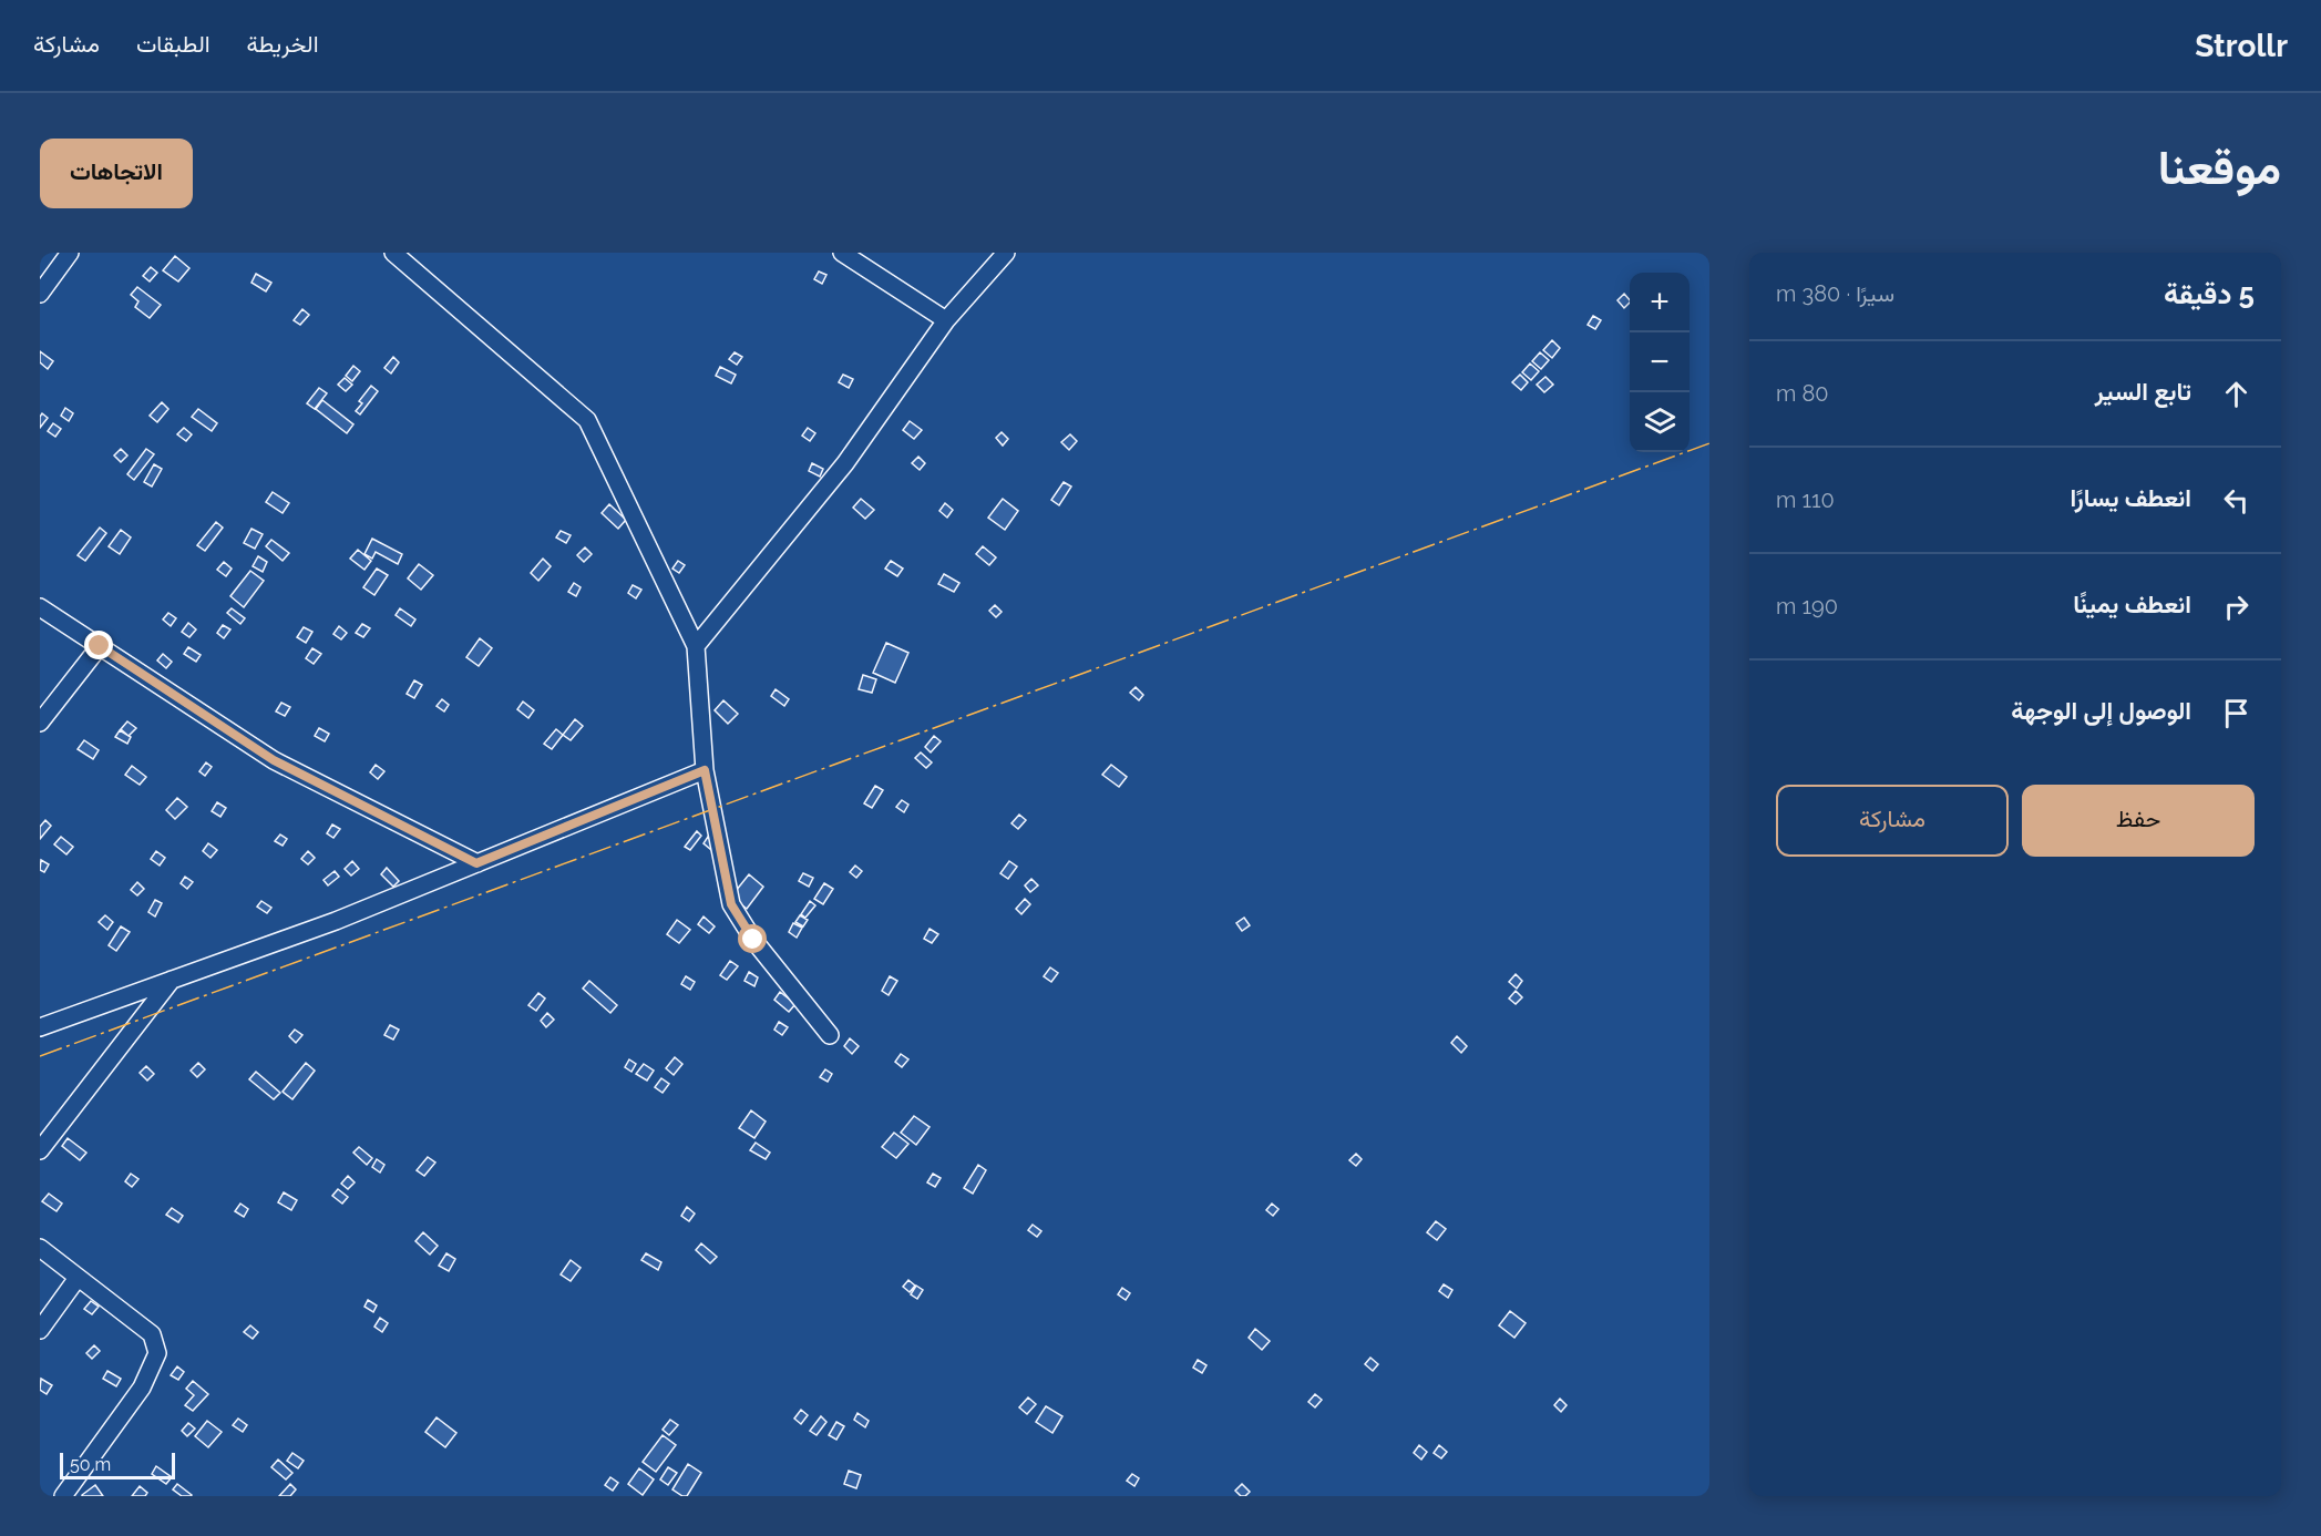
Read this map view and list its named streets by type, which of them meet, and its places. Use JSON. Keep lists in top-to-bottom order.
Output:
{
  "scale_bar": "50 m",
  "page": {
    "header": "Strollr",
    "nav": ["الخريطة", "الطبقات", "مشاركة"],
    "title": "موقعنا",
    "buttons": [
      "الاتجاهات",
      ["حفظ", "مشاركة"]
    ],
    "heading": ["5 دقيقة", "سيرًا · 380 m"],
    "map_buttons": ["+", "−"],
    "list": [
      ["تابع السير", "80 m"],
      ["انعطف يسارًا", "110 m"],
      ["انعطف يمينًا", "190 m"],
      "الوصول إلى الوجهة"
    ],
    "scale": "50 m"
  }
}
